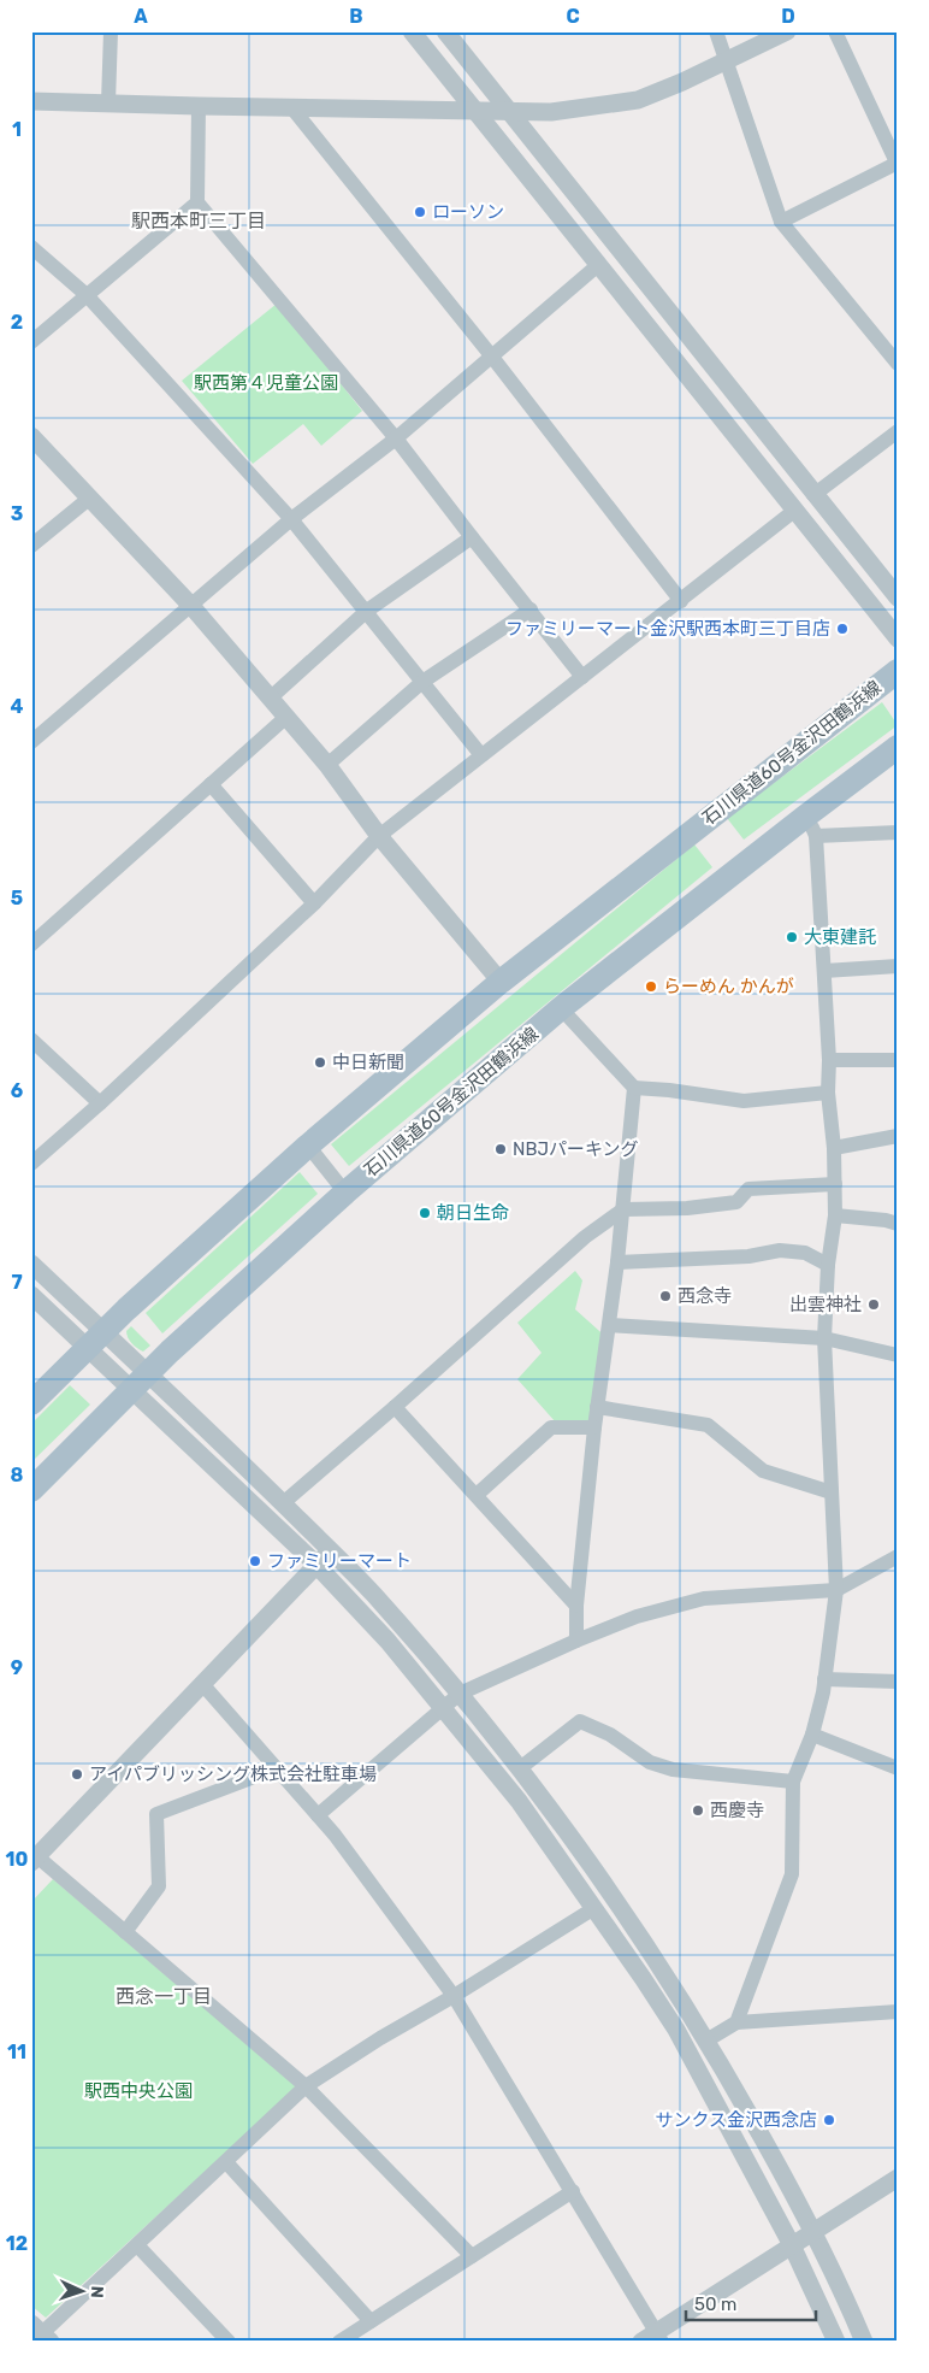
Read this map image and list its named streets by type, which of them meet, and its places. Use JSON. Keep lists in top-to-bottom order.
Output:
{
  "streets": {
    "main road": ["石川県道60号金沢田鶴浜線"]
  },
  "districts": ["駅西本町三丁目", "西念一丁目"],
  "parks": ["駅西第４児童公園", "駅西中央公園"],
  "places": [
    "ローソン",
    "ファミリーマート金沢駅西本町三丁目店",
    "大東建託",
    "らーめん かんが",
    "中日新聞",
    "NBJパーキング",
    "朝日生命",
    "西念寺",
    "出雲神社",
    "ファミリーマート",
    "アイパブリッシング株式会社駐車場",
    "西慶寺",
    "サンクス金沢西念店"
  ],
  "scale_bar": "50 m",
  "north": "right",
  "grid": {
    "columns": [
      "A",
      "B",
      "C",
      "D"
    ],
    "rows": [
      "1",
      "2",
      "3",
      "4",
      "5",
      "6",
      "7",
      "8",
      "9",
      "10",
      "11",
      "12"
    ]
  }
}
